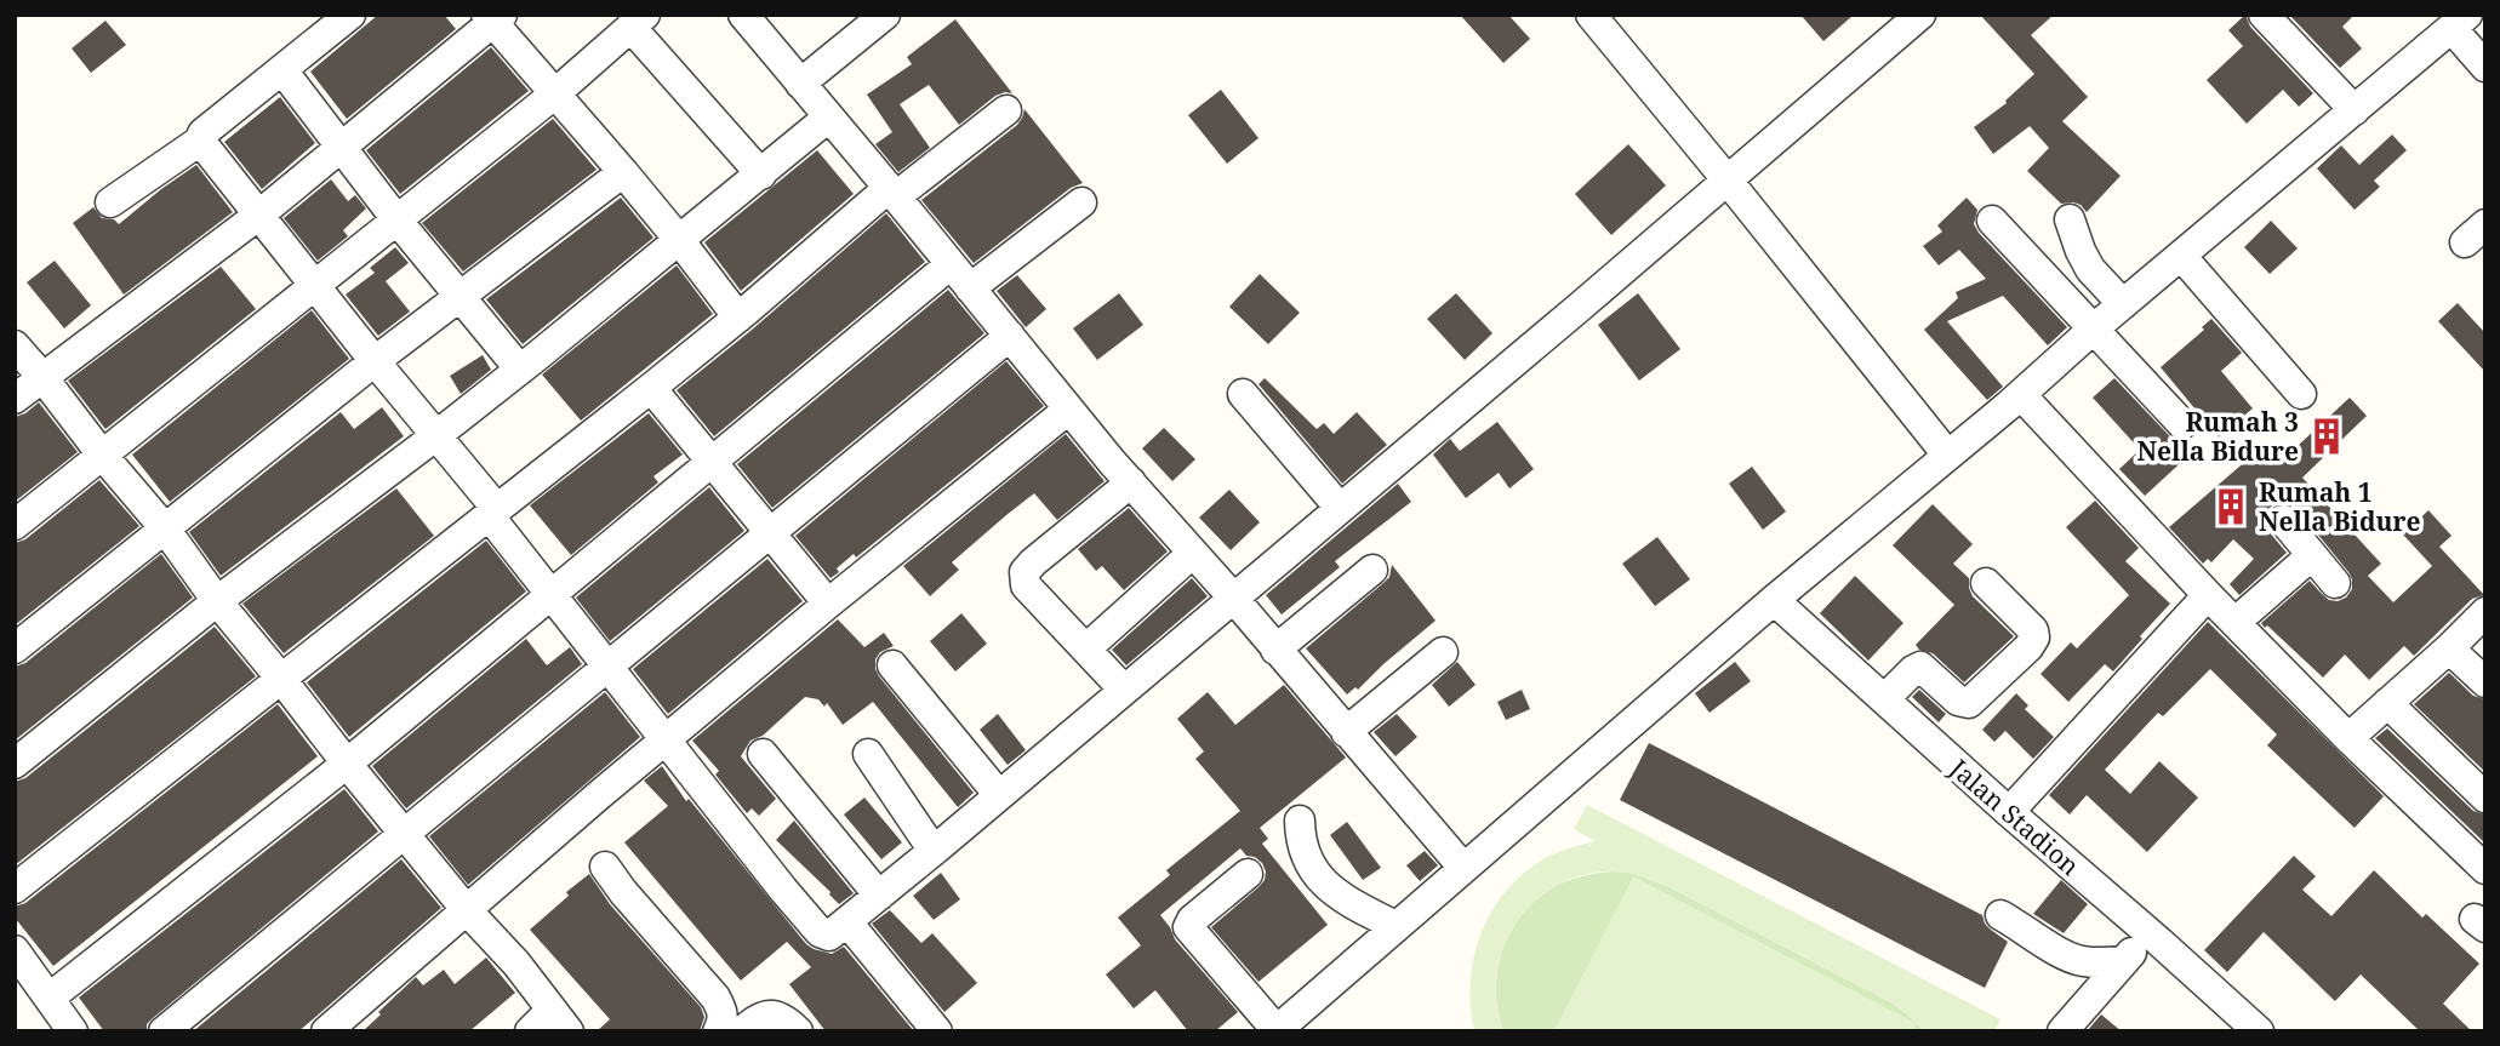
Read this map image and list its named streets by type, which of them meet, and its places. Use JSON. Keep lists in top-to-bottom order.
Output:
{
  "streets": {
    "street": ["Jalan Stadion"]
  },
  "places": {
    "building": ["Rumah 3 Nella Bidure", "Rumah 1 Nella Bidure"]
  }
}
